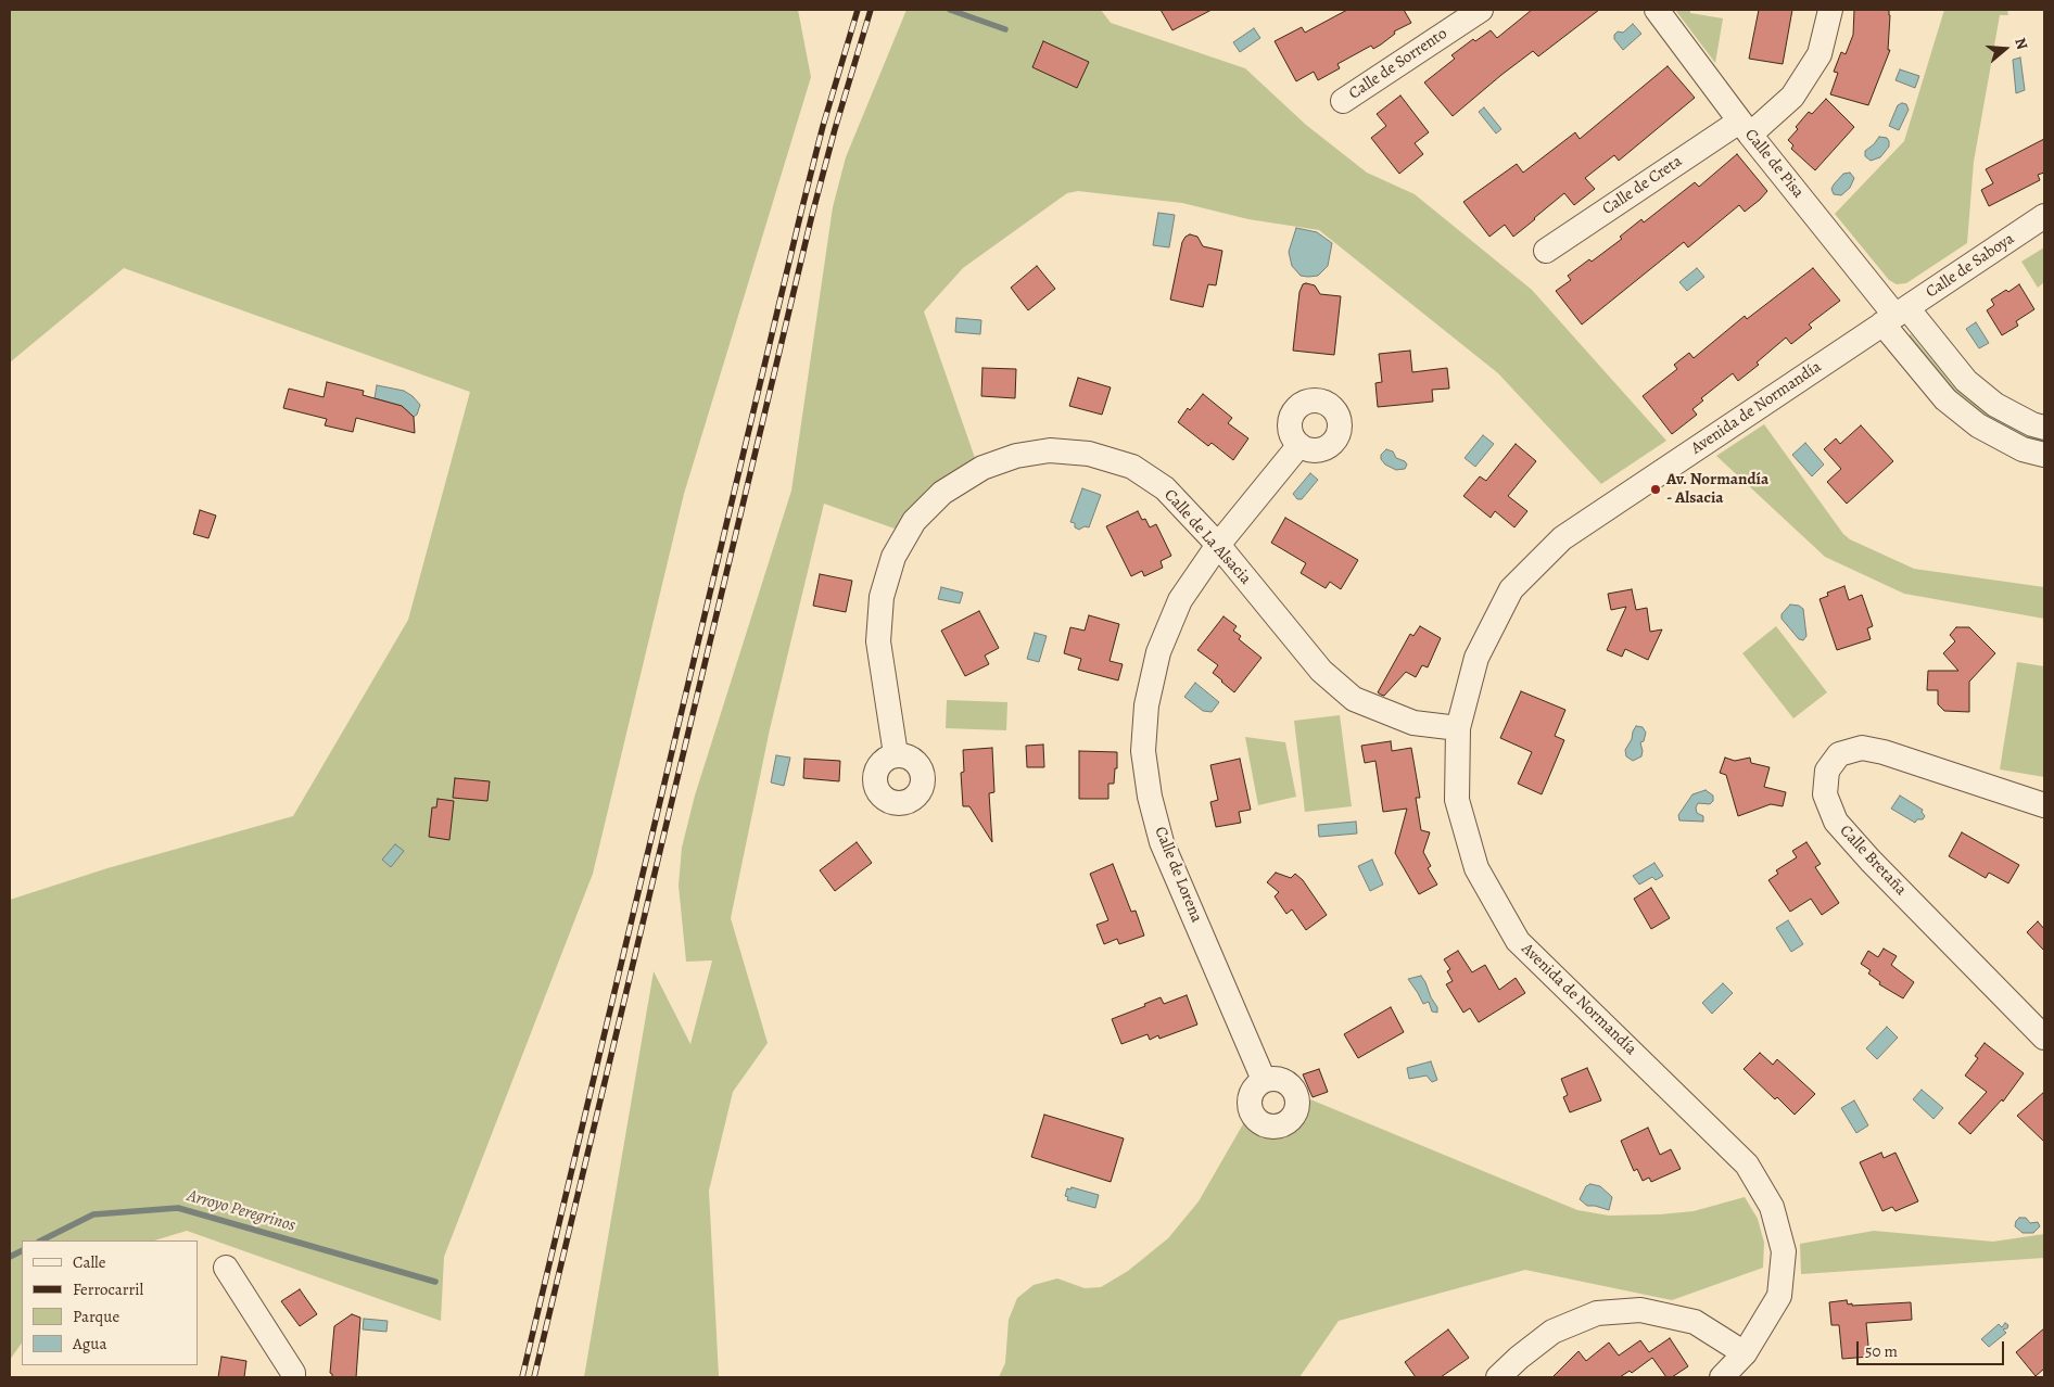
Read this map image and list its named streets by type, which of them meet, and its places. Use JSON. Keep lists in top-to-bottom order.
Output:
{
  "streets": {
    "street": [
      "Calle de Sorrento",
      "Calle de Pisa",
      "Calle de Creta",
      "Calle de Saboya",
      "Avenida de Normandía",
      "Calle de La Alsacia",
      "Calle Bretaña",
      "Calle de Lorena"
    ]
  },
  "crossings": [
    ["Calle de Pisa", "Calle de Creta"],
    ["Calle de Pisa", "Calle de Saboya"],
    ["Calle de Pisa", "Avenida de Normandía"],
    ["Calle de Saboya", "Avenida de Normandía"],
    ["Avenida de Normandía", "Calle de La Alsacia"],
    ["Calle de La Alsacia", "Calle de Lorena"]
  ],
  "water": ["Arroyo Peregrinos"],
  "places": ["Av. Normandía - Alsacia"],
  "legend": [
    "Calle",
    "Ferrocarril",
    "Parque",
    "Agua"
  ],
  "scale_bar": "50 m",
  "north": "right"
}
